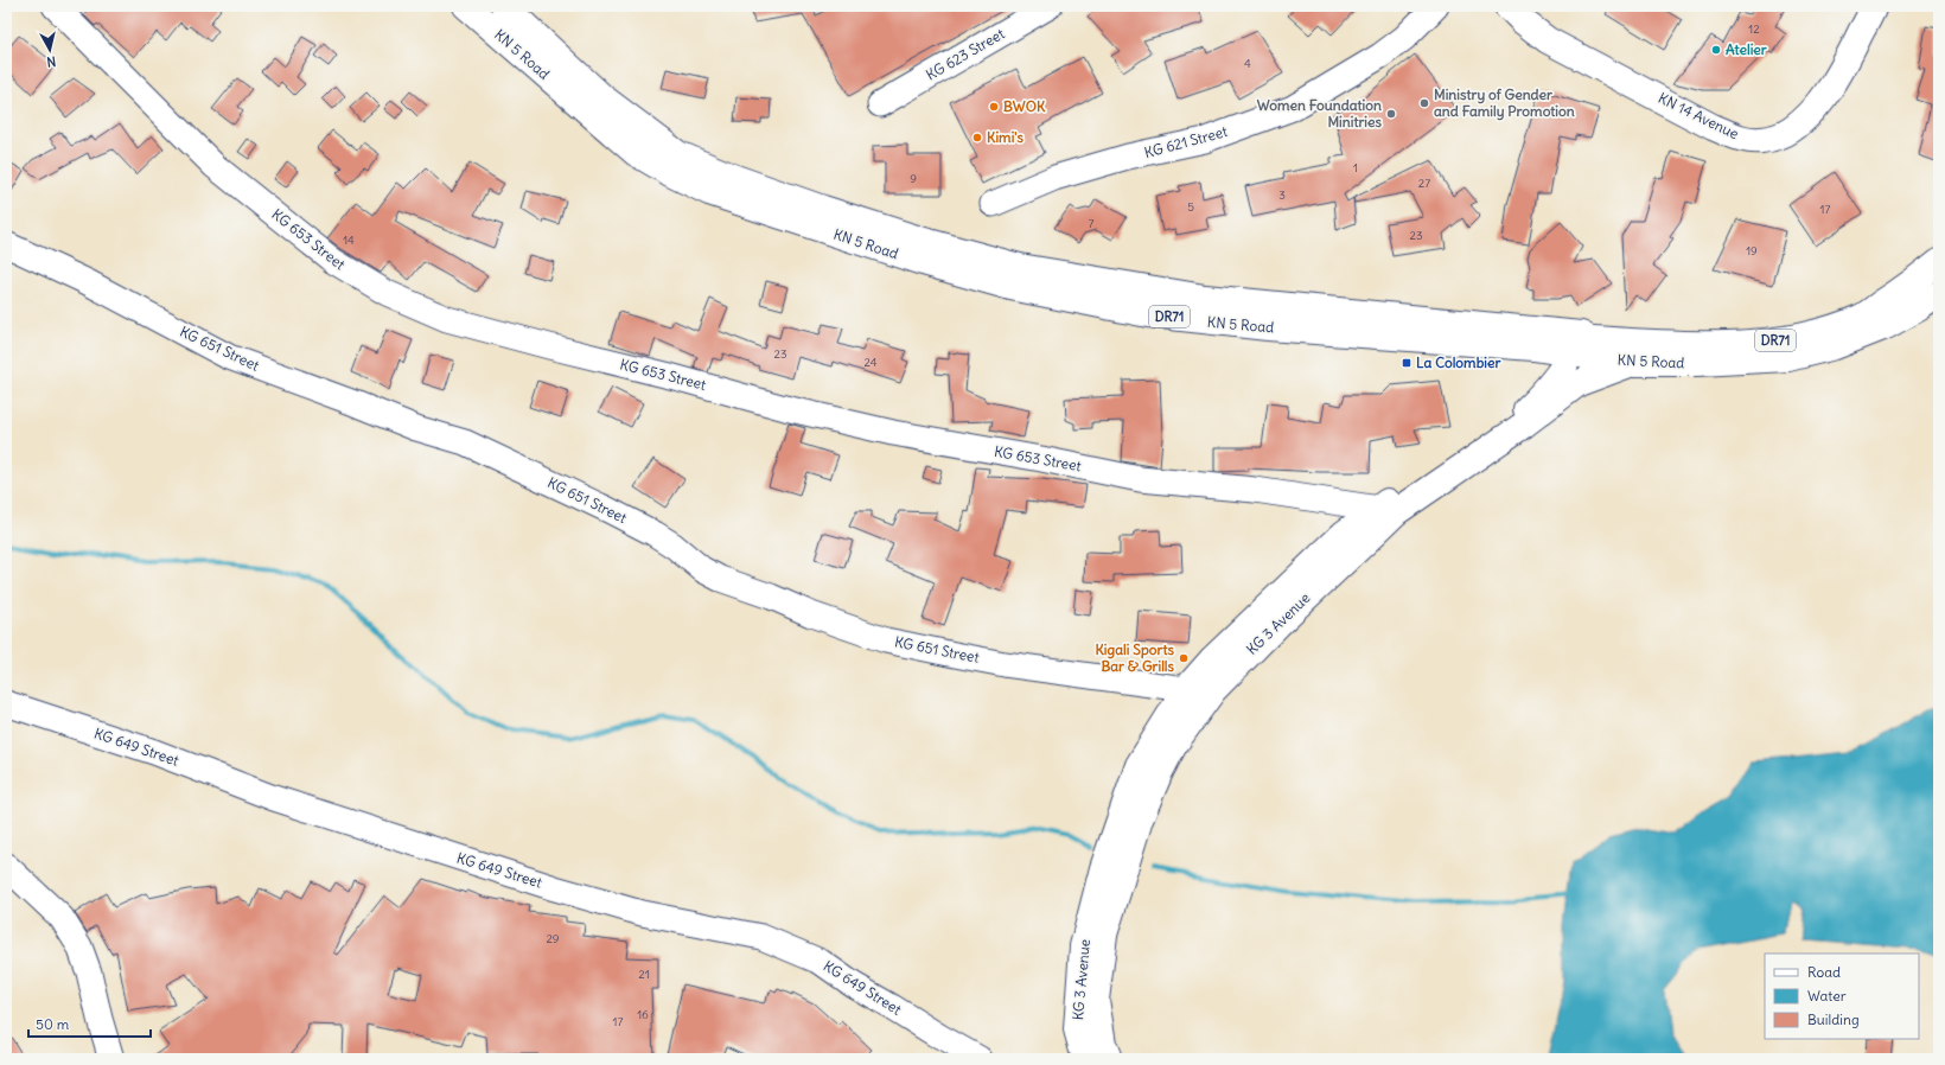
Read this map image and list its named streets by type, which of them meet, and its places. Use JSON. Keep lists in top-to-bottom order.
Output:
{
  "streets": {
    "main road": [
      "KN 5 Road",
      "KN 14 Avenue",
      "DR71",
      "KG 3 Avenue"
    ],
    "street": [
      "KG 623 Street",
      "KG 621 Street",
      "KG 653 Street",
      "KG 651 Street",
      "KG 649 Street"
    ]
  },
  "crossings": [
    ["KN 5 Road", "KG 3 Avenue"],
    ["KG 653 Street", "KG 3 Avenue"],
    ["KG 651 Street", "KG 3 Avenue"]
  ],
  "places": {
    "other": [
      "Atelier",
      "Ministry of Gender and Family Promotion",
      "BWOK",
      "Women Foundation Minitries",
      "Kimi's",
      "Kigali Sports Bar & Grills"
    ],
    "transit": ["La Colombier"]
  },
  "house_numbers": [
    "12",
    "4",
    "1",
    "9",
    "27",
    "3",
    "5",
    "17",
    "7",
    "23",
    "14",
    "19",
    "23",
    "24",
    "29",
    "21",
    "16",
    "17"
  ],
  "legend": ["Road", "Water", "Building"],
  "scale_bar": "50 m",
  "north": "bottom"
}
